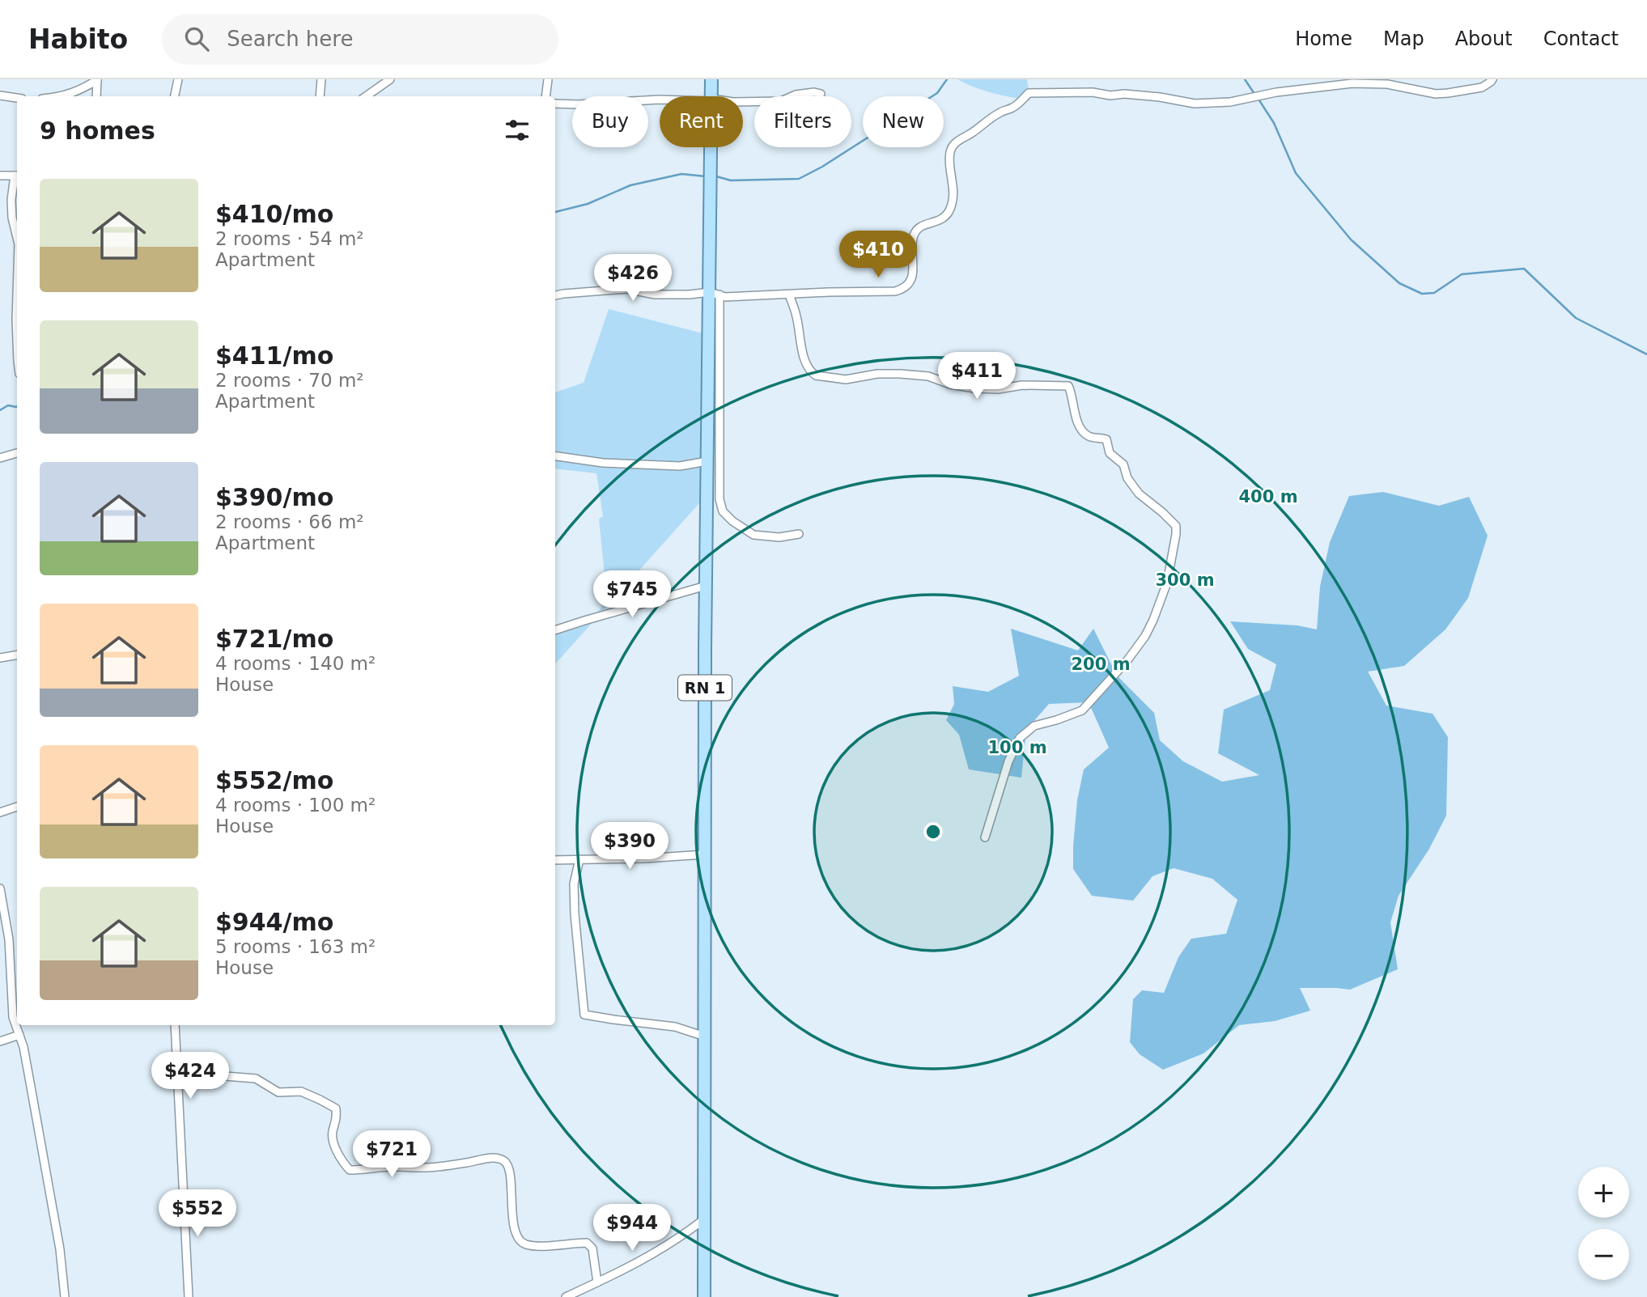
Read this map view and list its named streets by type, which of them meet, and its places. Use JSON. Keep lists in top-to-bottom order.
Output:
{
  "streets": {
    "main road": ["RN 1"]
  },
  "page": {
    "header": "Habito",
    "search": "Search here",
    "nav": [
      "Home",
      "Map",
      "About",
      "Contact"
    ],
    "chip": [
      "Buy",
      "Rent",
      "Filters",
      "New"
    ],
    "heading": "9 homes",
    "list": [
      {
        "name": "$410/mo",
        "note": "2 rooms · 54 m² · Apartment"
      },
      {
        "name": "$411/mo",
        "note": "2 rooms · 70 m² · Apartment"
      },
      {
        "name": "$390/mo",
        "note": "2 rooms · 66 m² · Apartment"
      },
      {
        "name": "$721/mo",
        "note": "4 rooms · 140 m² · House"
      },
      {
        "name": "$552/mo",
        "note": "4 rooms · 100 m² · House"
      },
      {
        "name": "$944/mo",
        "note": "5 rooms · 163 m² · House"
      }
    ],
    "price": [
      "$410",
      "$426",
      "$411",
      "$745",
      "$390",
      "$424",
      "$721",
      "$552",
      "$944"
    ],
    "map_buttons": ["+", "−"]
  },
  "rings": [
    "400 m",
    "300 m",
    "200 m",
    "100 m"
  ]
}
